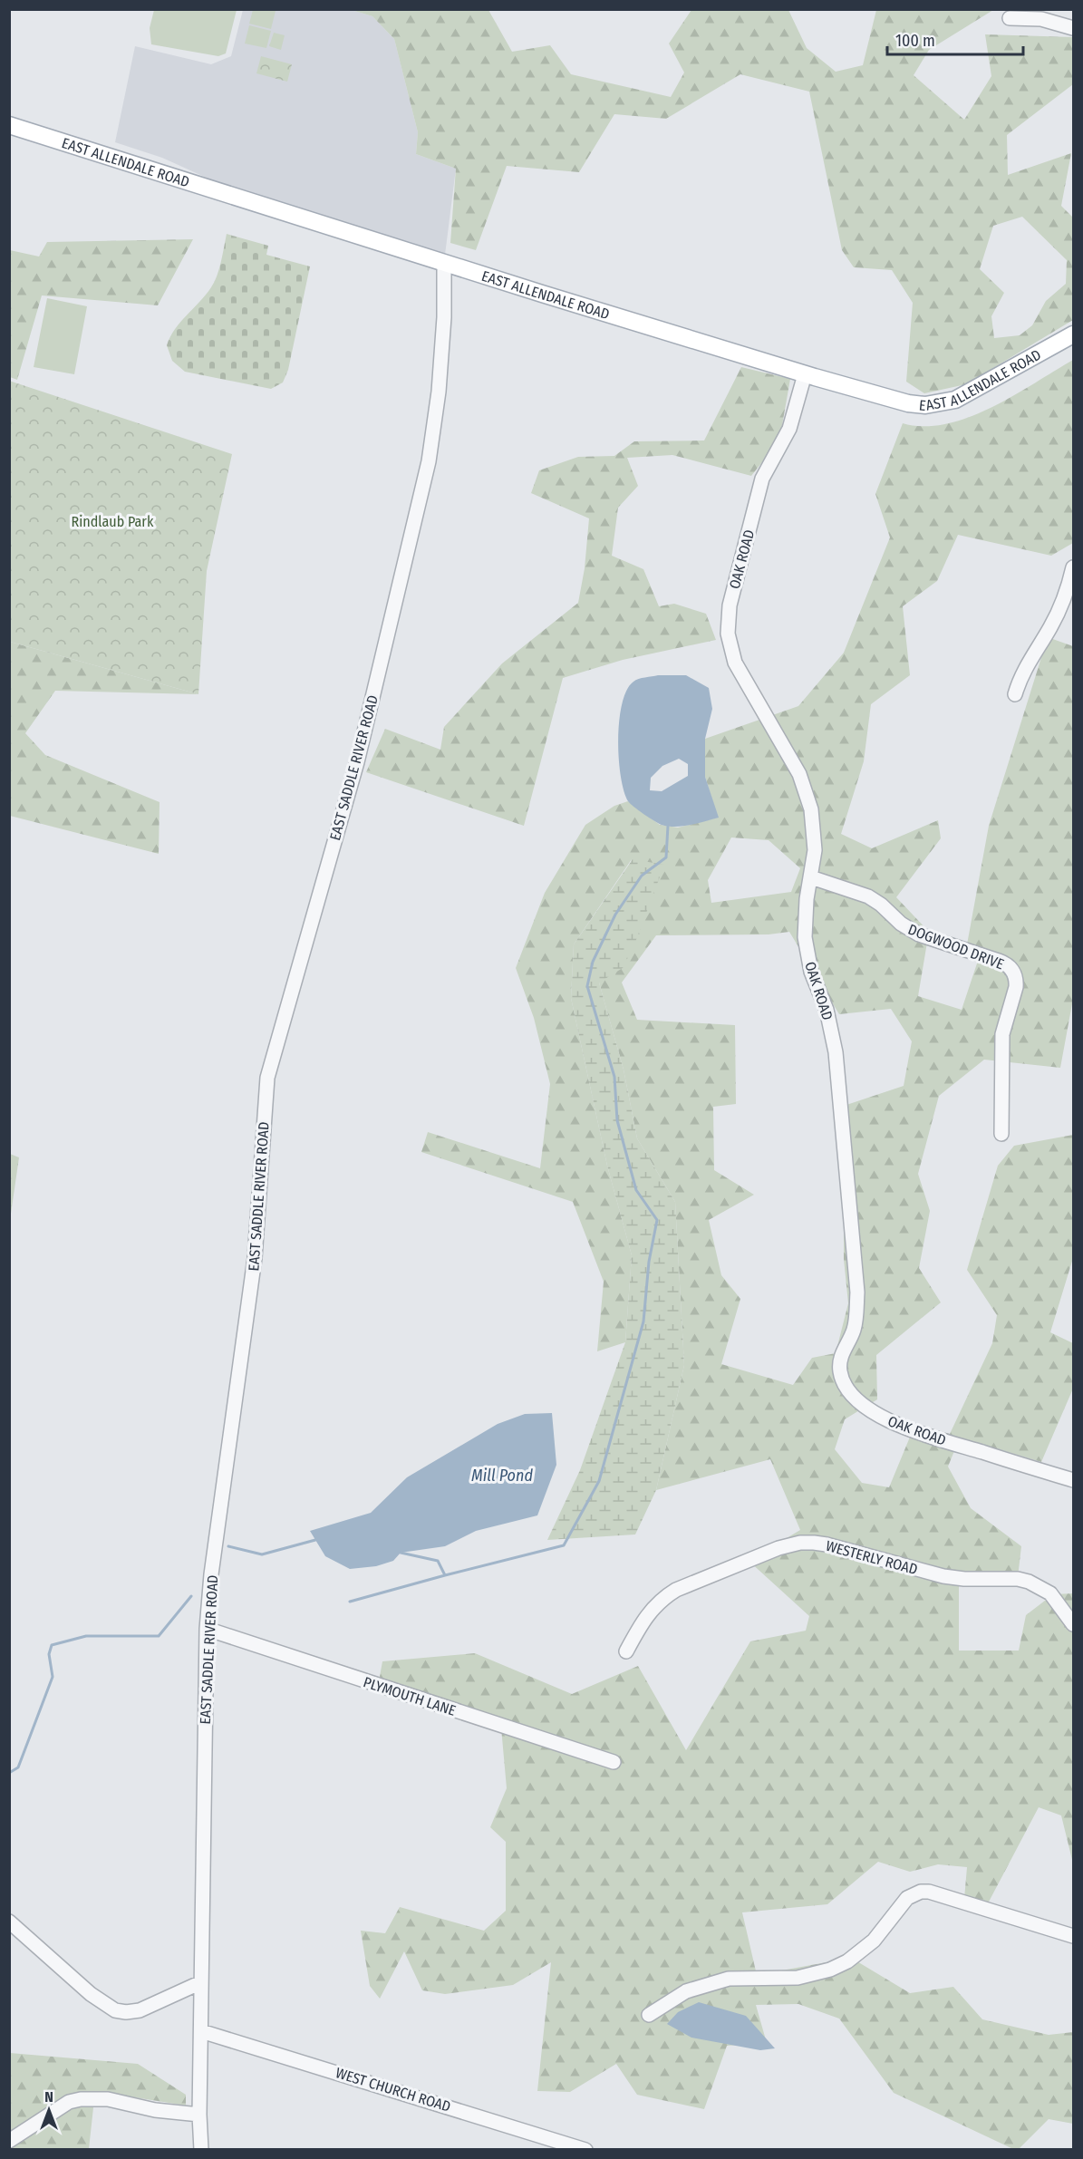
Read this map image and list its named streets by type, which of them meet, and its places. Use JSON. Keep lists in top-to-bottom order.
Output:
{
  "streets": {
    "main road": ["EAST ALLENDALE ROAD"],
    "street": [
      "OAK ROAD",
      "EAST SADDLE RIVER ROAD",
      "DOGWOOD DRIVE",
      "WESTERLY ROAD",
      "PLYMOUTH LANE",
      "WEST CHURCH ROAD"
    ]
  },
  "crossings": [
    ["EAST ALLENDALE ROAD", "OAK ROAD"],
    ["EAST ALLENDALE ROAD", "EAST SADDLE RIVER ROAD"],
    ["OAK ROAD", "DOGWOOD DRIVE"],
    ["EAST SADDLE RIVER ROAD", "PLYMOUTH LANE"],
    ["EAST SADDLE RIVER ROAD", "WEST CHURCH ROAD"]
  ],
  "water": ["Mill Pond"],
  "parks": ["Rindlaub Park"],
  "scale_bar": "100 m",
  "north": "top"
}
